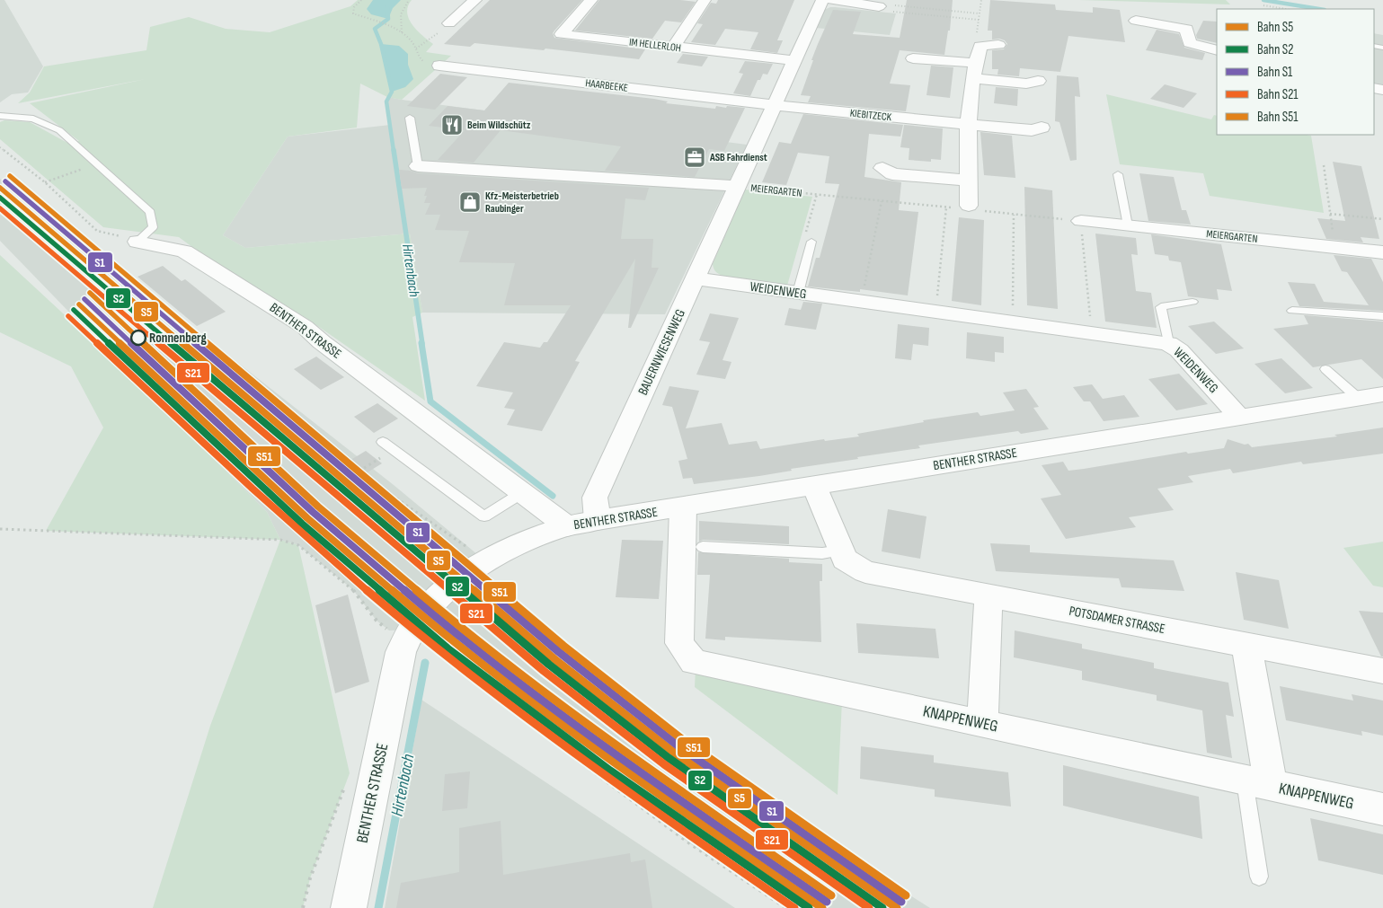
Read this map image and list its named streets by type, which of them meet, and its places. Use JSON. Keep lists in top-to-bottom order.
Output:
{
  "streets": {
    "street": [
      "IM HELLERLOH",
      "HAARBEEKE",
      "KIEBITZECK",
      "MEIERGARTEN",
      "WEIDENWEG",
      "BENTHER STRASSE",
      "BAUERNWIESENWEG",
      "POTSDAMER STRASSE",
      "KNAPPENWEG"
    ]
  },
  "crossings": [
    ["IM HELLERLOH", "BAUERNWIESENWEG"],
    ["HAARBEEKE", "KIEBITZECK"],
    ["HAARBEEKE", "BAUERNWIESENWEG"],
    ["KIEBITZECK", "BAUERNWIESENWEG"],
    ["MEIERGARTEN", "BAUERNWIESENWEG"],
    ["WEIDENWEG", "BENTHER STRASSE"],
    ["WEIDENWEG", "BAUERNWIESENWEG"],
    ["BENTHER STRASSE", "BAUERNWIESENWEG"],
    ["BENTHER STRASSE", "POTSDAMER STRASSE"],
    ["BENTHER STRASSE", "KNAPPENWEG"]
  ],
  "water": ["Hirtenbach"],
  "places": {
    "restaurant": ["Beim Wildschütz"],
    "office": ["ASB Fahrdienst"],
    "shop": ["Kfz-Meisterbetrieb Raubinger"],
    "other": ["Ronnenberg"]
  },
  "lines": [
    "rail line S51",
    "rail line S1",
    "rail line S5",
    "rail line S2",
    "rail line S21"
  ],
  "legend": [
    "Bahn S5",
    "Bahn S2",
    "Bahn S1",
    "Bahn S21",
    "Bahn S51"
  ]
}
